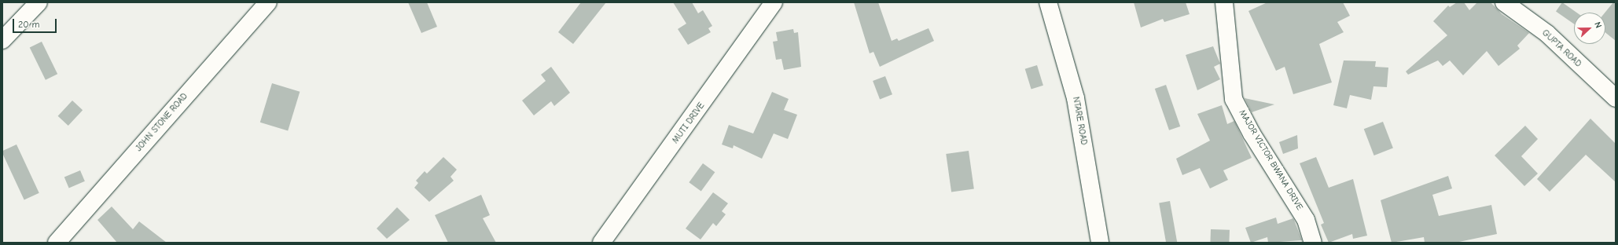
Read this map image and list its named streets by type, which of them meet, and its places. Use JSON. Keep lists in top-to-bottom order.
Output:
{
  "streets": {
    "street": [
      "GUPTA ROAD",
      "NTARE ROAD",
      "JOHN STONE ROAD",
      "MUTI DRIVE",
      "MAJOR VICTOR BWANA DRIVE"
    ]
  },
  "scale_bar": "20 m",
  "north": "right"
}
